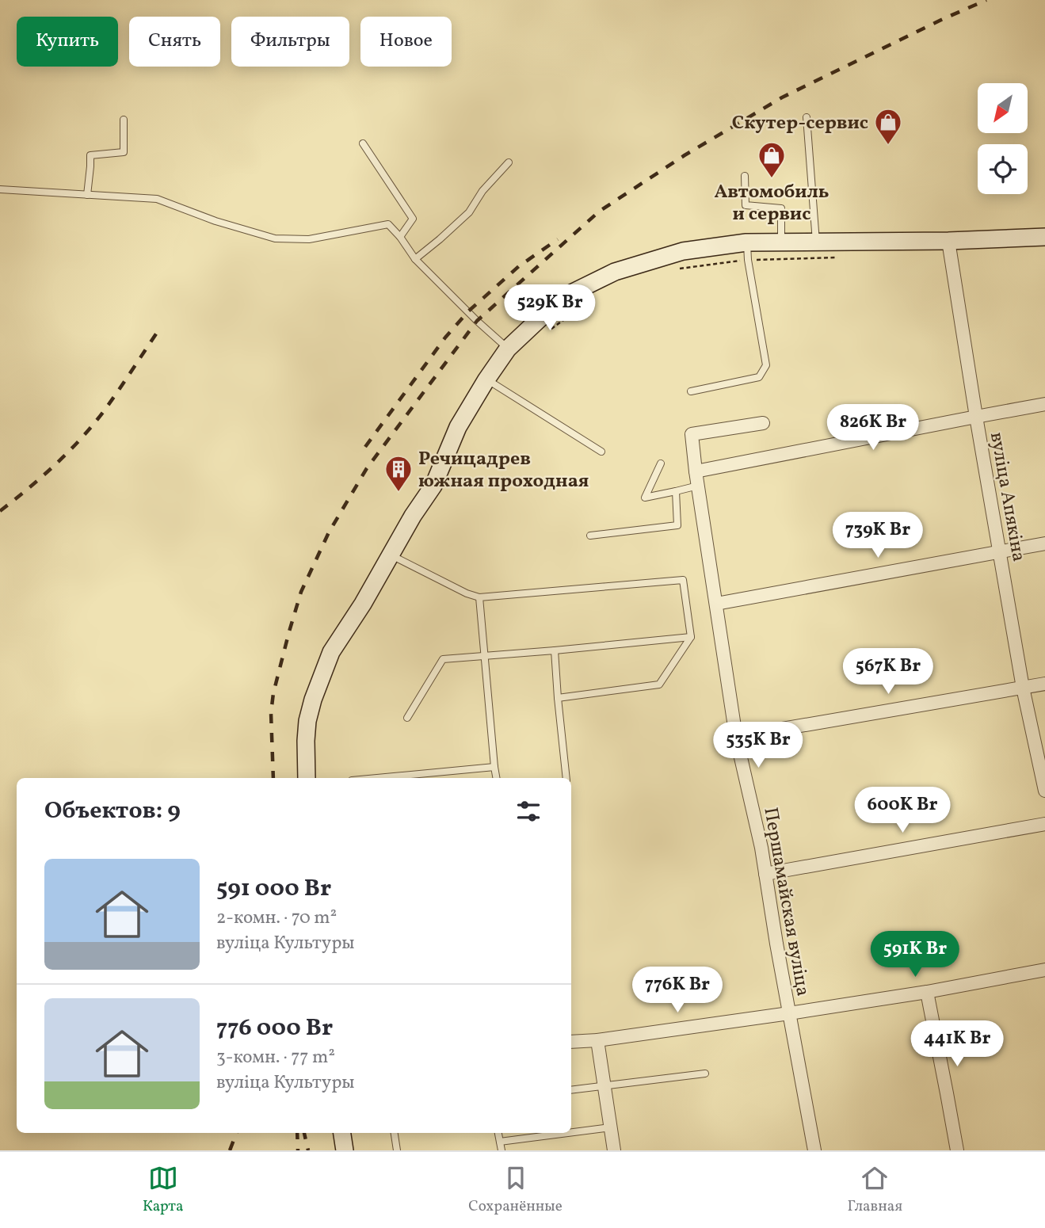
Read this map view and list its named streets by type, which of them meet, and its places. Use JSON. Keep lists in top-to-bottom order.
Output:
{
  "streets": {
    "street": ["вуліца Апякіна", "Першамайская вуліца"]
  },
  "places": {
    "shop": ["Скутер-сервис", "Автомобиль и сервис"],
    "building": ["Речицадрев южная проходная"]
  },
  "north": "bottom left",
  "page": {
    "chip": [
      "Купить",
      "Снять",
      "Фильтры",
      "Новое"
    ],
    "price": [
      "529K Br",
      "826K Br",
      "739K Br",
      "567K Br",
      "535K Br",
      "600K Br",
      "591K Br",
      "776K Br",
      "441K Br"
    ],
    "heading": "Объектов: 9",
    "list": [
      {
        "name": "591 000 Br",
        "note": "2-комн. · 70 m² · вуліца Культуры"
      },
      {
        "name": "776 000 Br",
        "note": "3-комн. · 77 m² · вуліца Культуры"
      }
    ],
    "tabs": ["Карта", "Сохранённые", "Главная"]
  }
}
